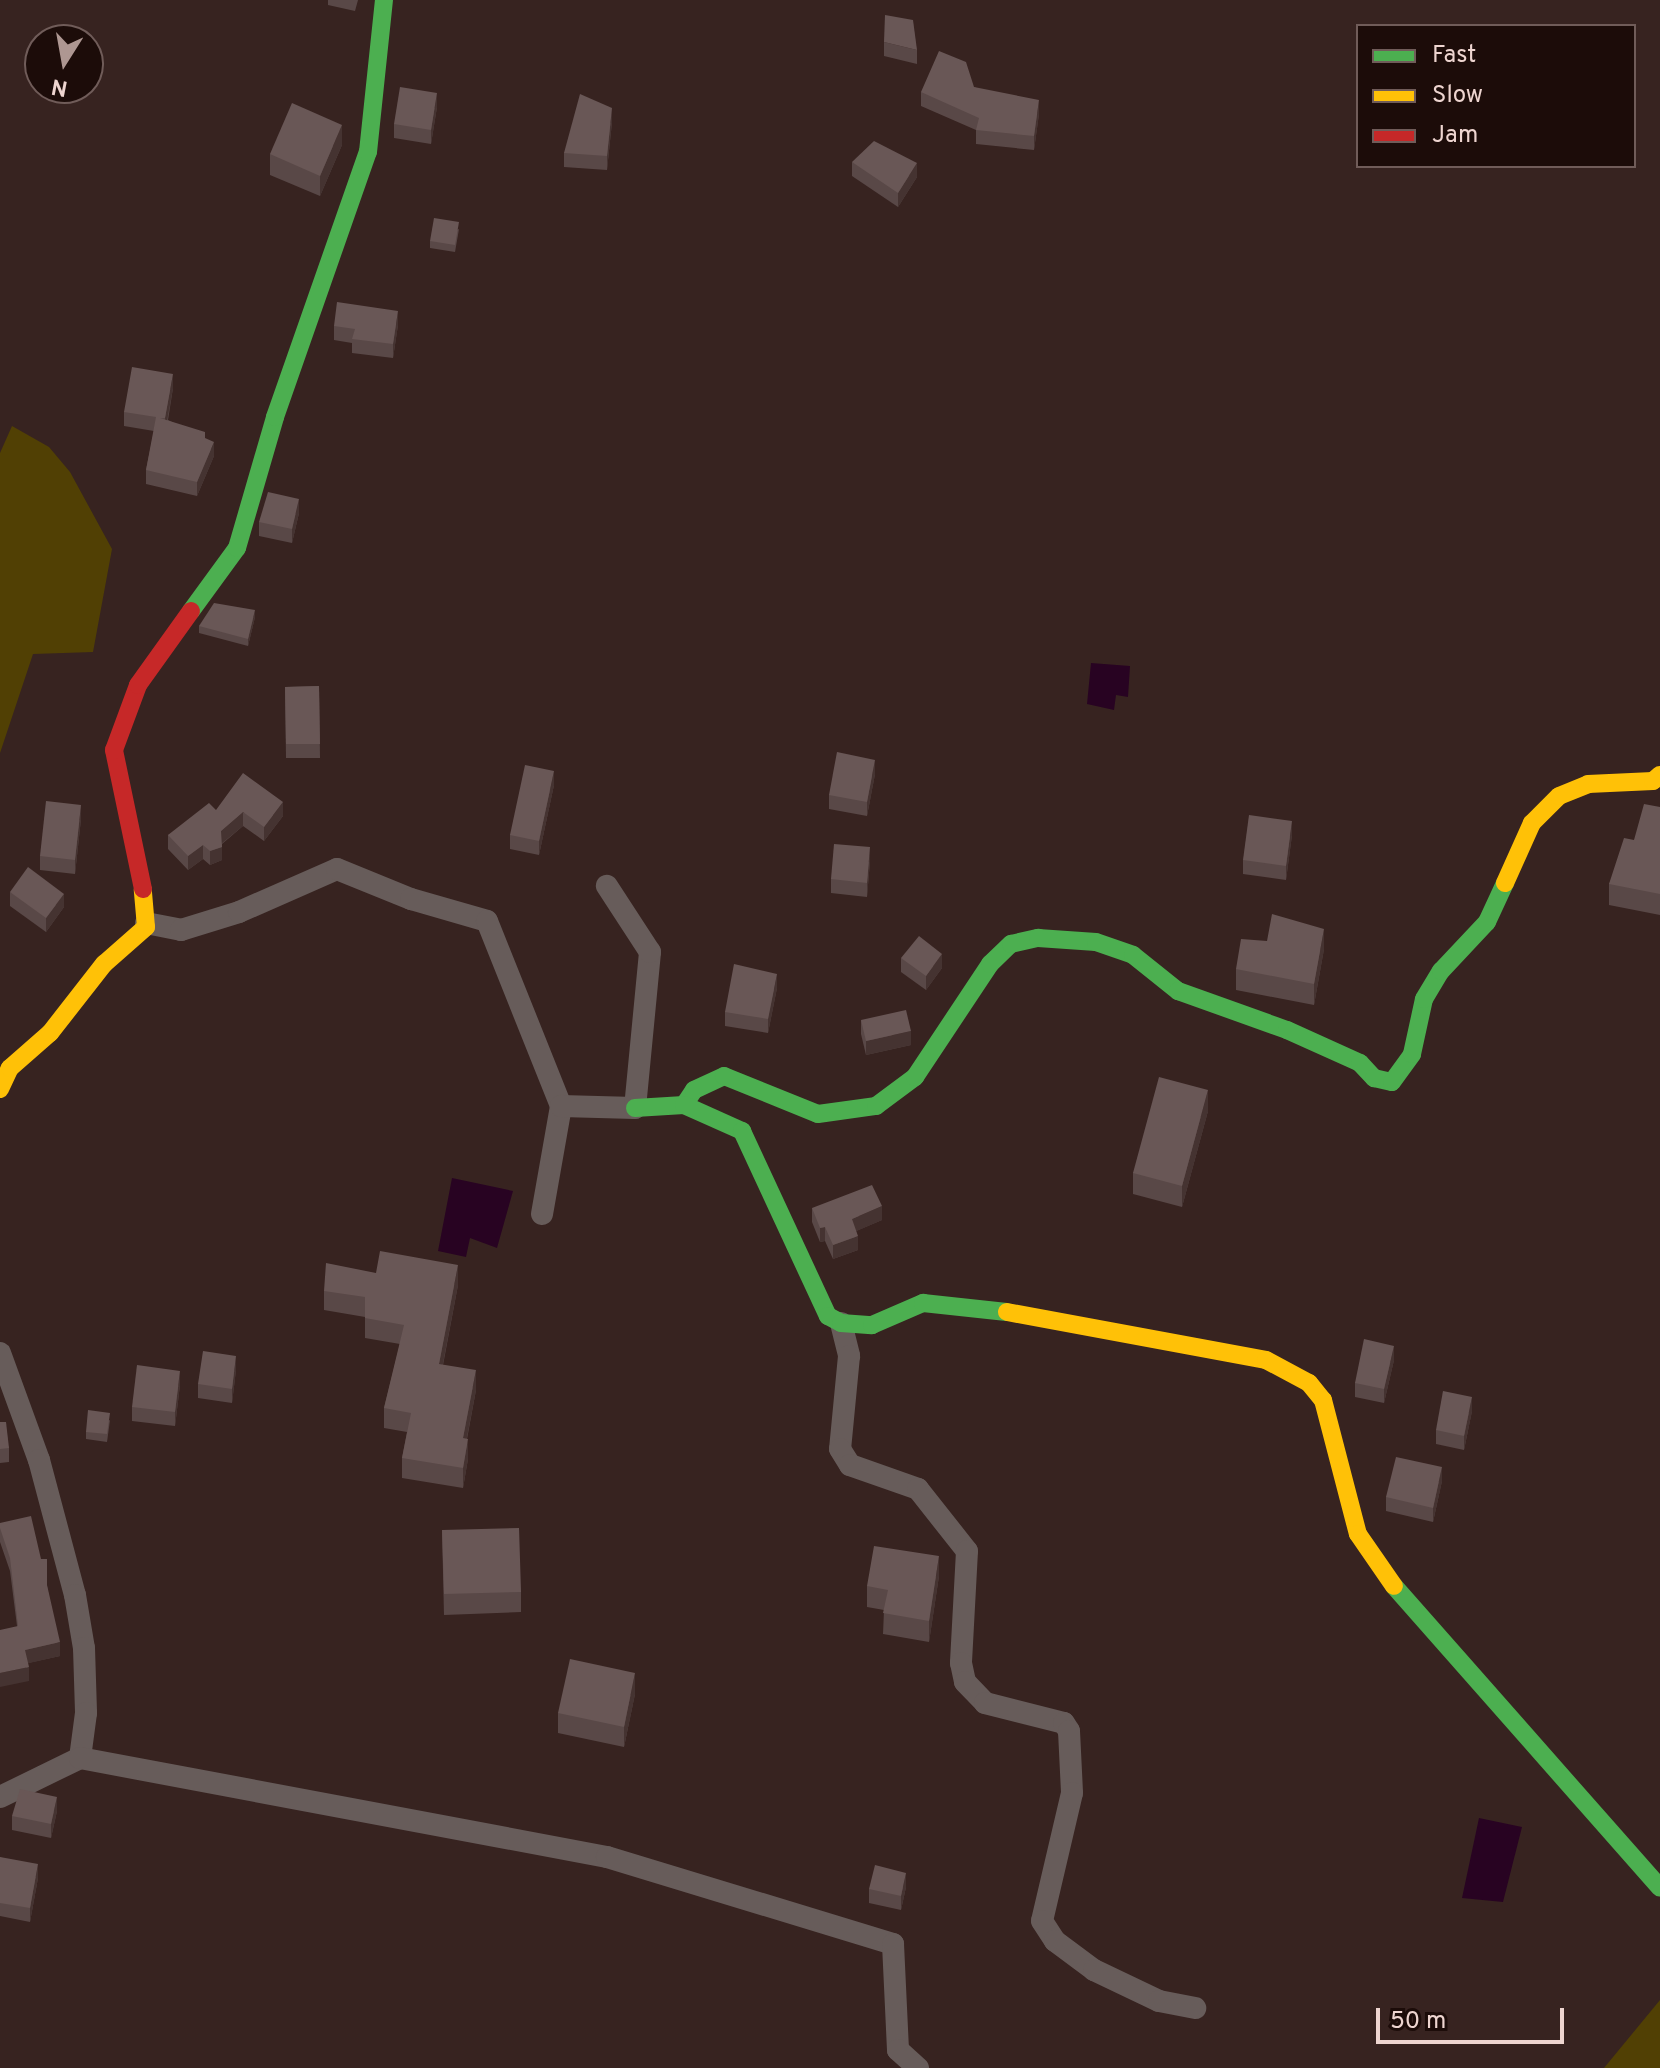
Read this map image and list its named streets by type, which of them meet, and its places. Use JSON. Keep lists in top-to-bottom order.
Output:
{
  "legend": ["Fast", "Slow", "Jam"],
  "scale_bar": "50 m",
  "north": "bottom"
}
